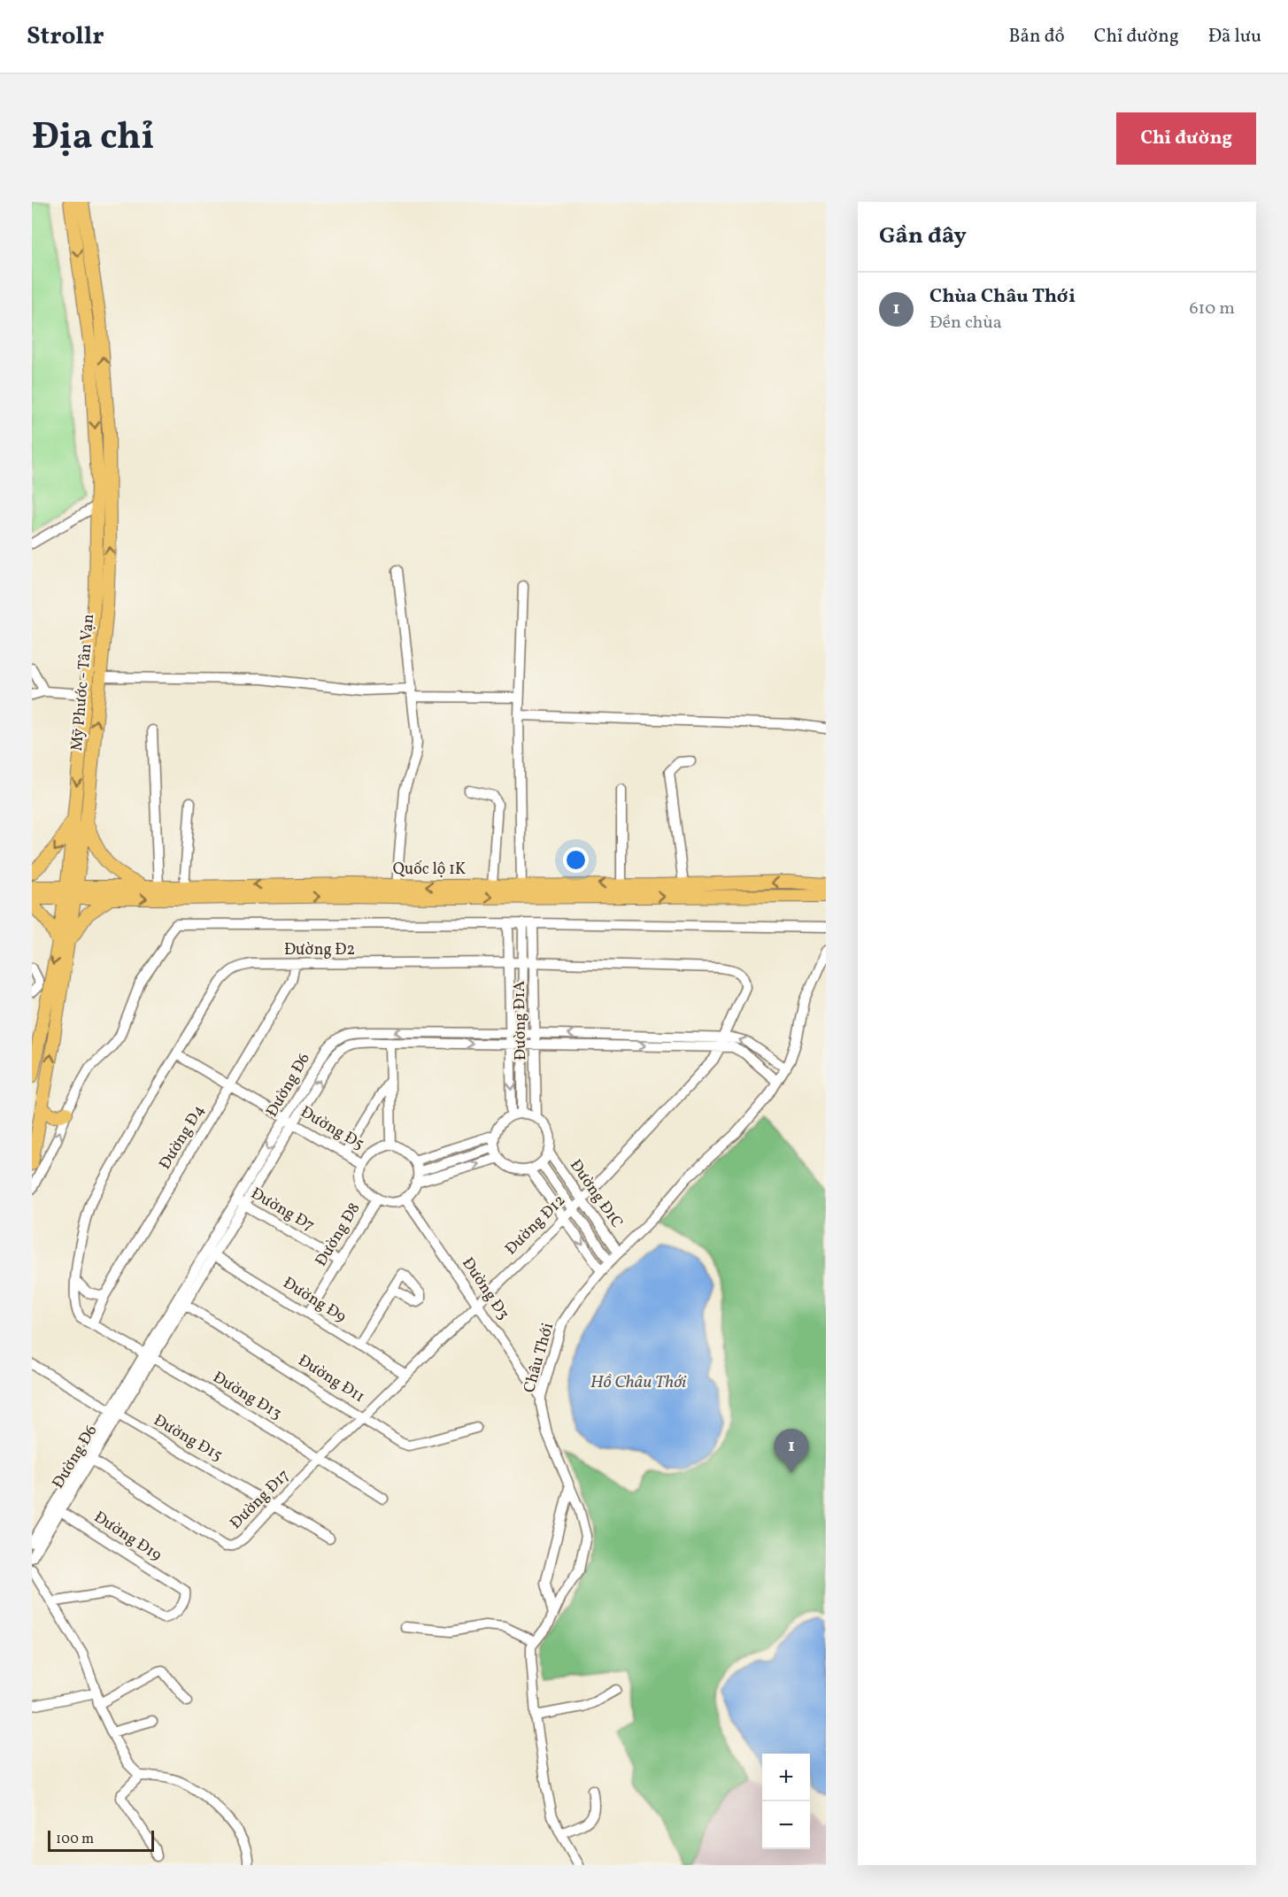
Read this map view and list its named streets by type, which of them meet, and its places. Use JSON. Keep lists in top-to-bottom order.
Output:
{
  "streets": {
    "main road": ["Mỹ Phước - Tân Vạn", "Quốc lộ 1K"],
    "street": [
      "Đường Đ2",
      "Đường Đ1A",
      "Đường Đ6",
      "Đường Đ5",
      "Đường Đ4",
      "Đường Đ1C",
      "Đường Đ7",
      "Đường Đ12",
      "Đường Đ8",
      "Đường Đ3",
      "Đường Đ9",
      "Châu Thới",
      "Đường Đ11",
      "Đường Đ13",
      "Đường Đ15",
      "Đường Đ17",
      "Đường Đ19"
    ]
  },
  "crossings": [
    ["Mỹ Phước - Tân Vạn", "Quốc lộ 1K"],
    ["Đường Đ2", "Đường Đ1A"],
    ["Đường Đ2", "Đường Đ6"],
    ["Đường Đ2", "Đường Đ5"],
    ["Đường Đ2", "Đường Đ4"],
    ["Đường Đ2", "Đường Đ12"],
    ["Đường Đ2", "Đường Đ13"],
    ["Đường Đ1A", "Đường Đ6"],
    ["Đường Đ1A", "Đường Đ1C"],
    ["Đường Đ6", "Đường Đ5"],
    ["Đường Đ6", "Đường Đ7"],
    ["Đường Đ6", "Đường Đ12"],
    ["Đường Đ6", "Đường Đ9"],
    ["Đường Đ6", "Châu Thới"],
    ["Đường Đ6", "Đường Đ11"],
    ["Đường Đ6", "Đường Đ13"],
    ["Đường Đ6", "Đường Đ15"],
    ["Đường Đ6", "Đường Đ17"],
    ["Đường Đ6", "Đường Đ19"],
    ["Đường Đ5", "Đường Đ4"],
    ["Đường Đ5", "Đường Đ8"],
    ["Đường Đ5", "Đường Đ3"],
    ["Đường Đ4", "Đường Đ13"],
    ["Đường Đ1C", "Đường Đ12"],
    ["Đường Đ1C", "Châu Thới"],
    ["Đường Đ7", "Đường Đ8"],
    ["Đường Đ12", "Đường Đ3"],
    ["Đường Đ12", "Đường Đ9"],
    ["Đường Đ12", "Đường Đ11"],
    ["Đường Đ12", "Đường Đ17"],
    ["Đường Đ8", "Đường Đ3"],
    ["Đường Đ8", "Đường Đ9"],
    ["Đường Đ3", "Châu Thới"],
    ["Đường Đ11", "Đường Đ17"],
    ["Đường Đ13", "Đường Đ17"],
    ["Đường Đ15", "Đường Đ17"]
  ],
  "water": ["Hồ Châu Thới"],
  "scale_bar": "100 m",
  "page": {
    "header": "Strollr",
    "nav": ["Bản đồ", "Chỉ đường", "Đã lưu"],
    "title": "Địa chỉ",
    "buttons": "Chỉ đường",
    "heading": "Gần đây",
    "list": [
      {
        "mark": "1",
        "name": "Chùa Châu Thới",
        "note": "Đền chùa",
        "value": "610 m"
      }
    ],
    "pins": "1",
    "map_buttons": ["+", "−"],
    "scale": "100 m"
  }
}
